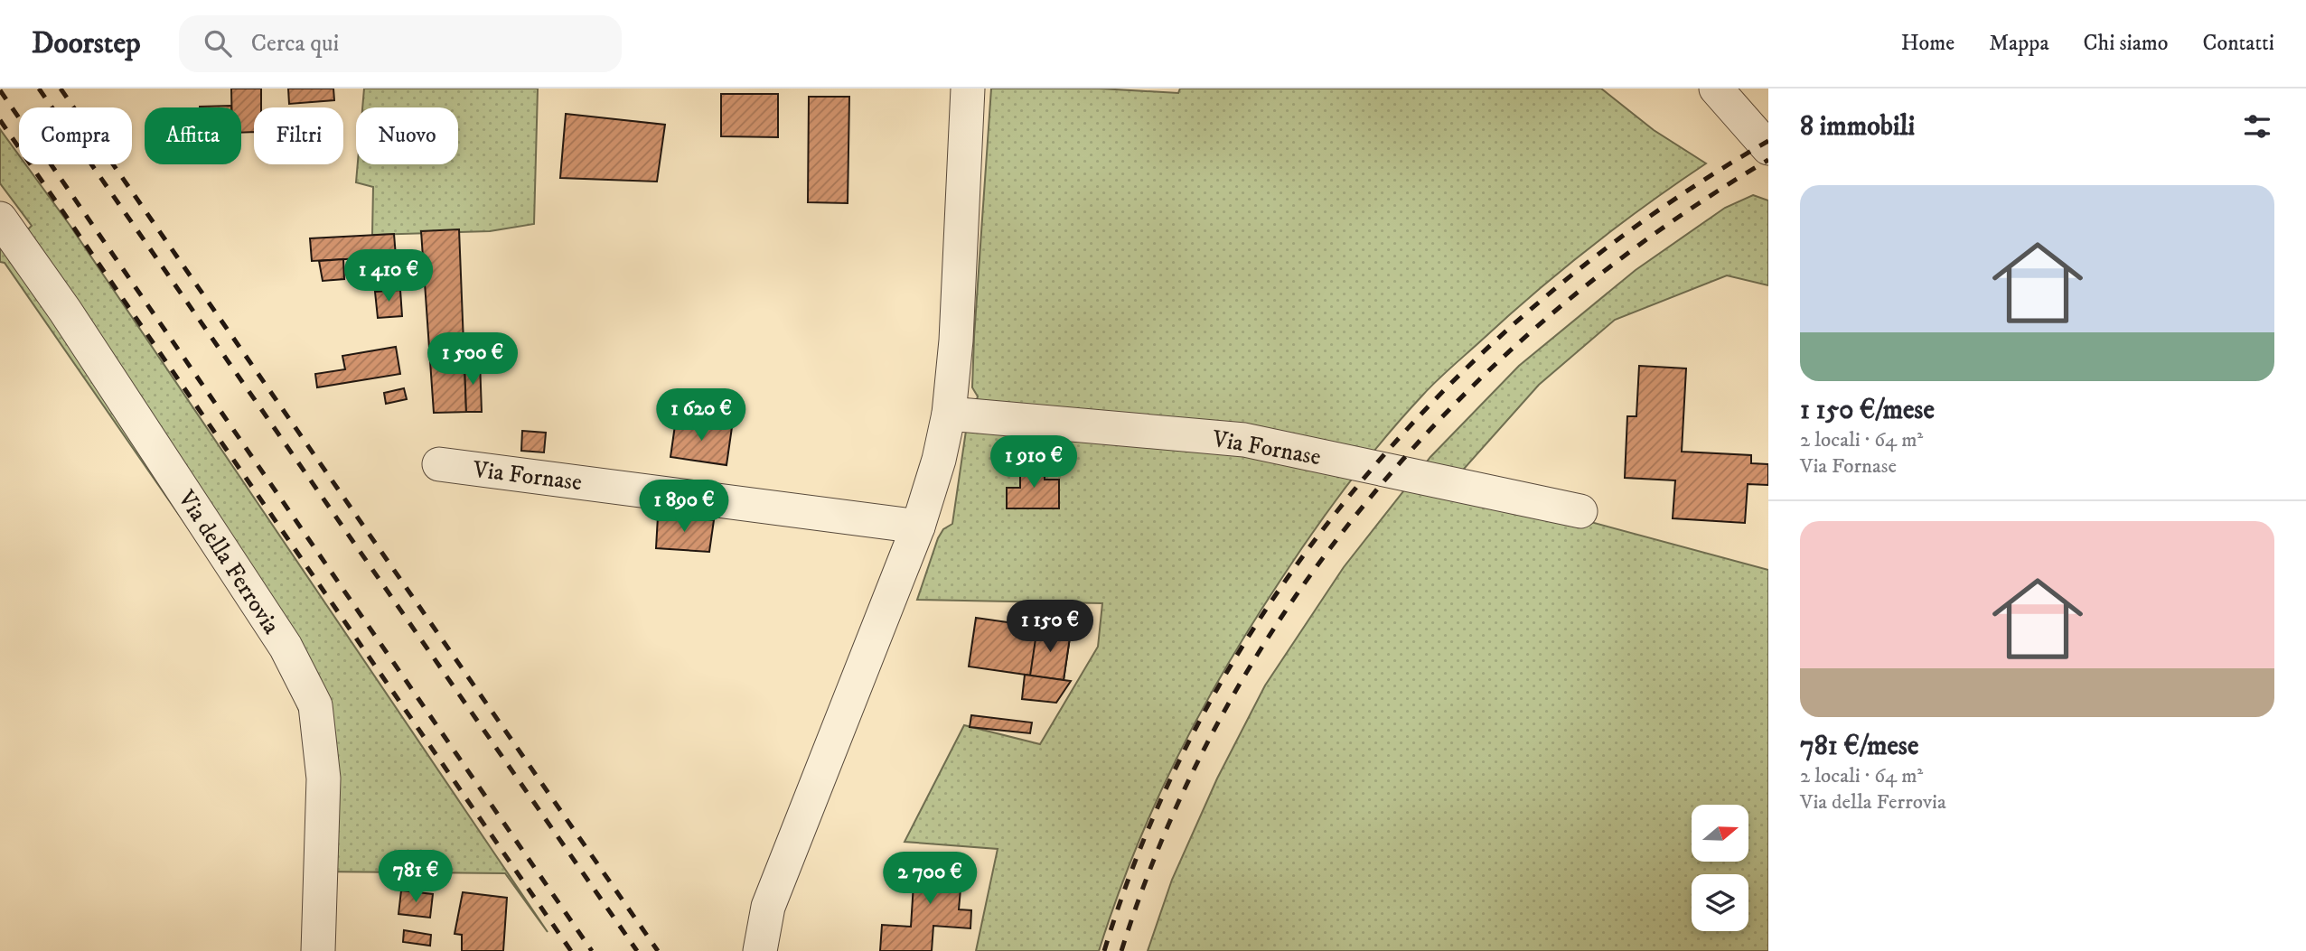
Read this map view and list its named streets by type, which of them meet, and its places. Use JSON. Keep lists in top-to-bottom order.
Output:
{
  "streets": {
    "street": ["Via Fornase", "Via della Ferrovia"]
  },
  "north": "right",
  "page": {
    "header": "Doorstep",
    "search": "Cerca qui",
    "nav": [
      "Home",
      "Mappa",
      "Chi siamo",
      "Contatti"
    ],
    "heading": "8 immobili",
    "chip": [
      "Compra",
      "Affitta",
      "Filtri",
      "Nuovo"
    ],
    "list": [
      {
        "name": "1 150 €/mese",
        "note": "2 locali · 64 m² · Via Fornase"
      },
      {
        "name": "781 €/mese",
        "note": "2 locali · 64 m² · Via della Ferrovia"
      }
    ],
    "price": [
      "1 410 €",
      "1 500 €",
      "1 620 €",
      "1 910 €",
      "1 890 €",
      "1 150 €",
      "781 €",
      "2 700 €"
    ]
  }
}
